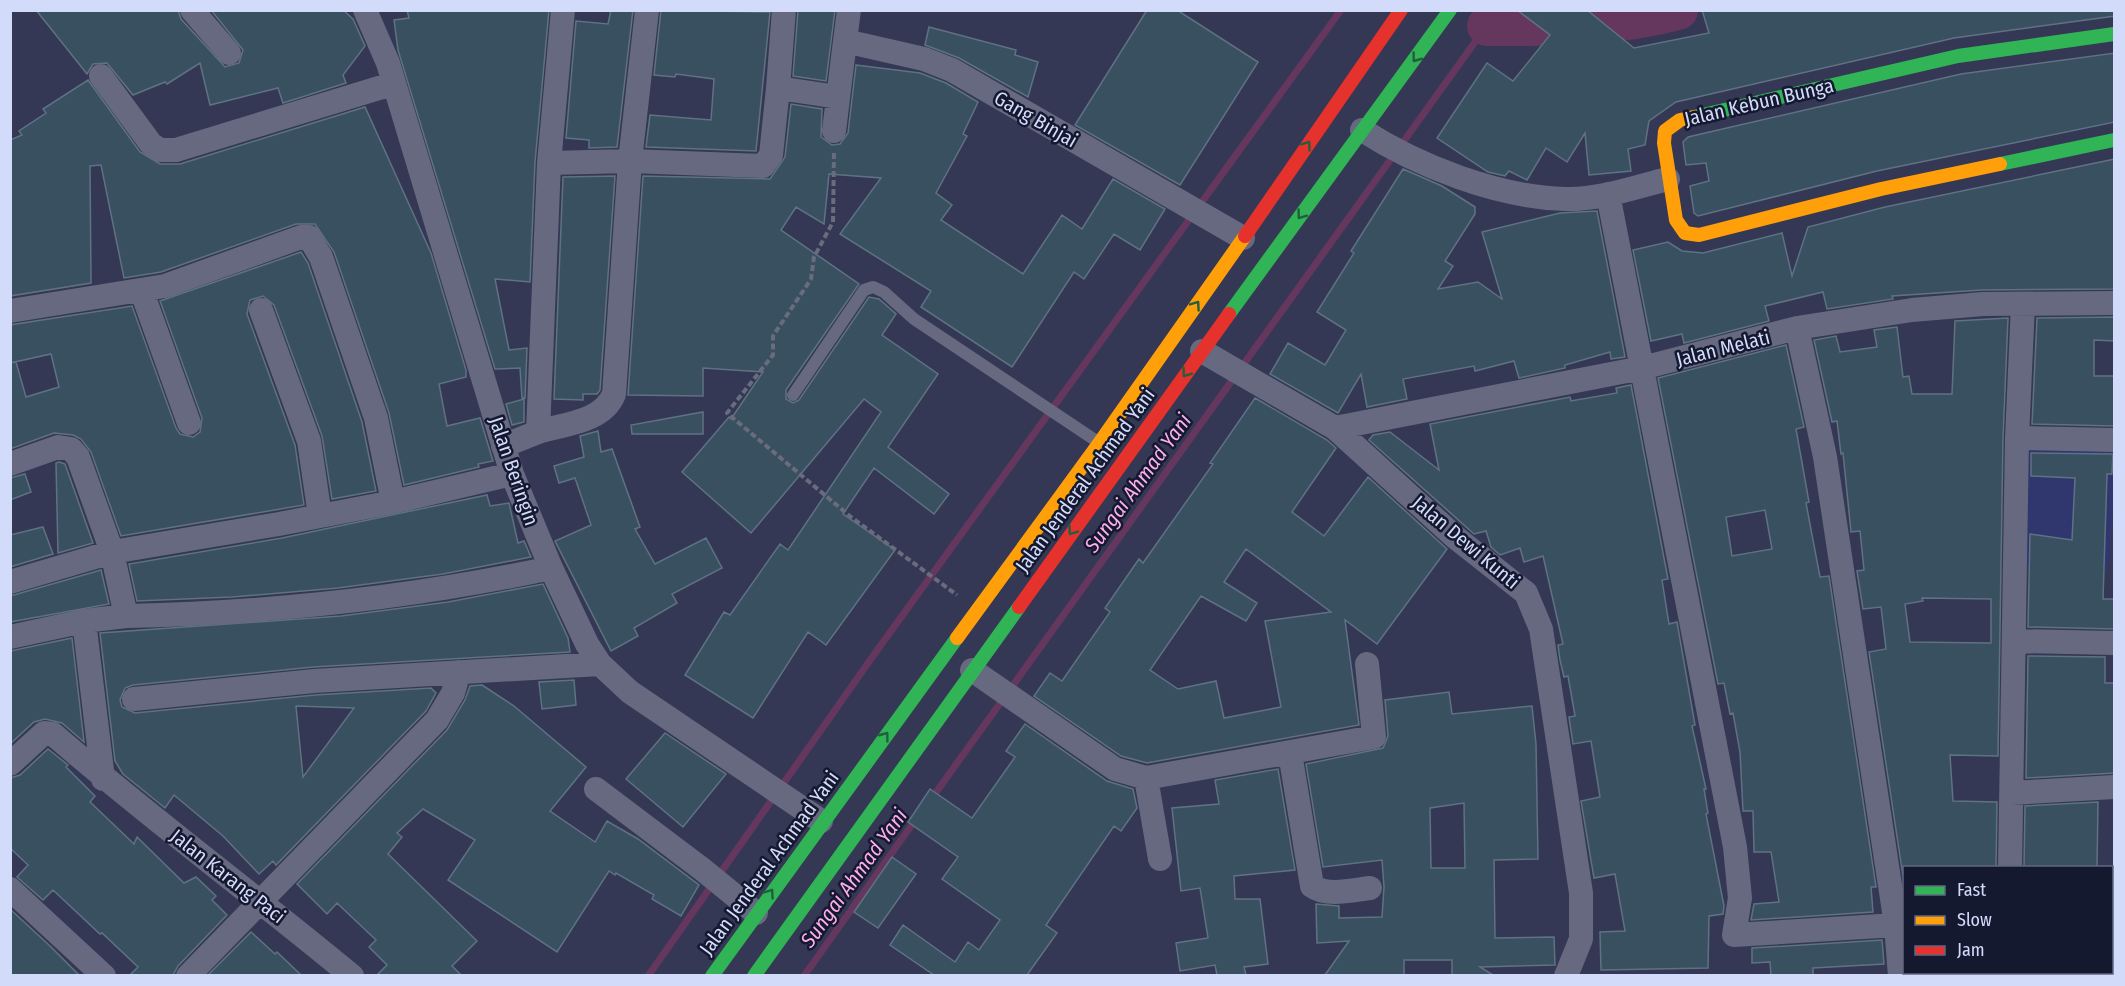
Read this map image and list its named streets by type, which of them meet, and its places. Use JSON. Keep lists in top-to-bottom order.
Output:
{
  "streets": {
    "main road": ["Jalan Kebun Bunga", "Jalan Jenderal Achmad Yani"],
    "street": [
      "Gang Binjai",
      "Jalan Melati",
      "Jalan Beringin",
      "Jalan Dewi Kunti",
      "Jalan Karang Paci"
    ]
  },
  "crossings": [
    ["Gang Binjai", "Jalan Jenderal Achmad Yani"],
    ["Jalan Melati", "Jalan Dewi Kunti"],
    ["Jalan Beringin", "Jalan Jenderal Achmad Yani"],
    ["Jalan Jenderal Achmad Yani", "Jalan Dewi Kunti"]
  ],
  "water": ["Sungai Ahmad Yani"],
  "legend": ["Fast", "Slow", "Jam"]
}
